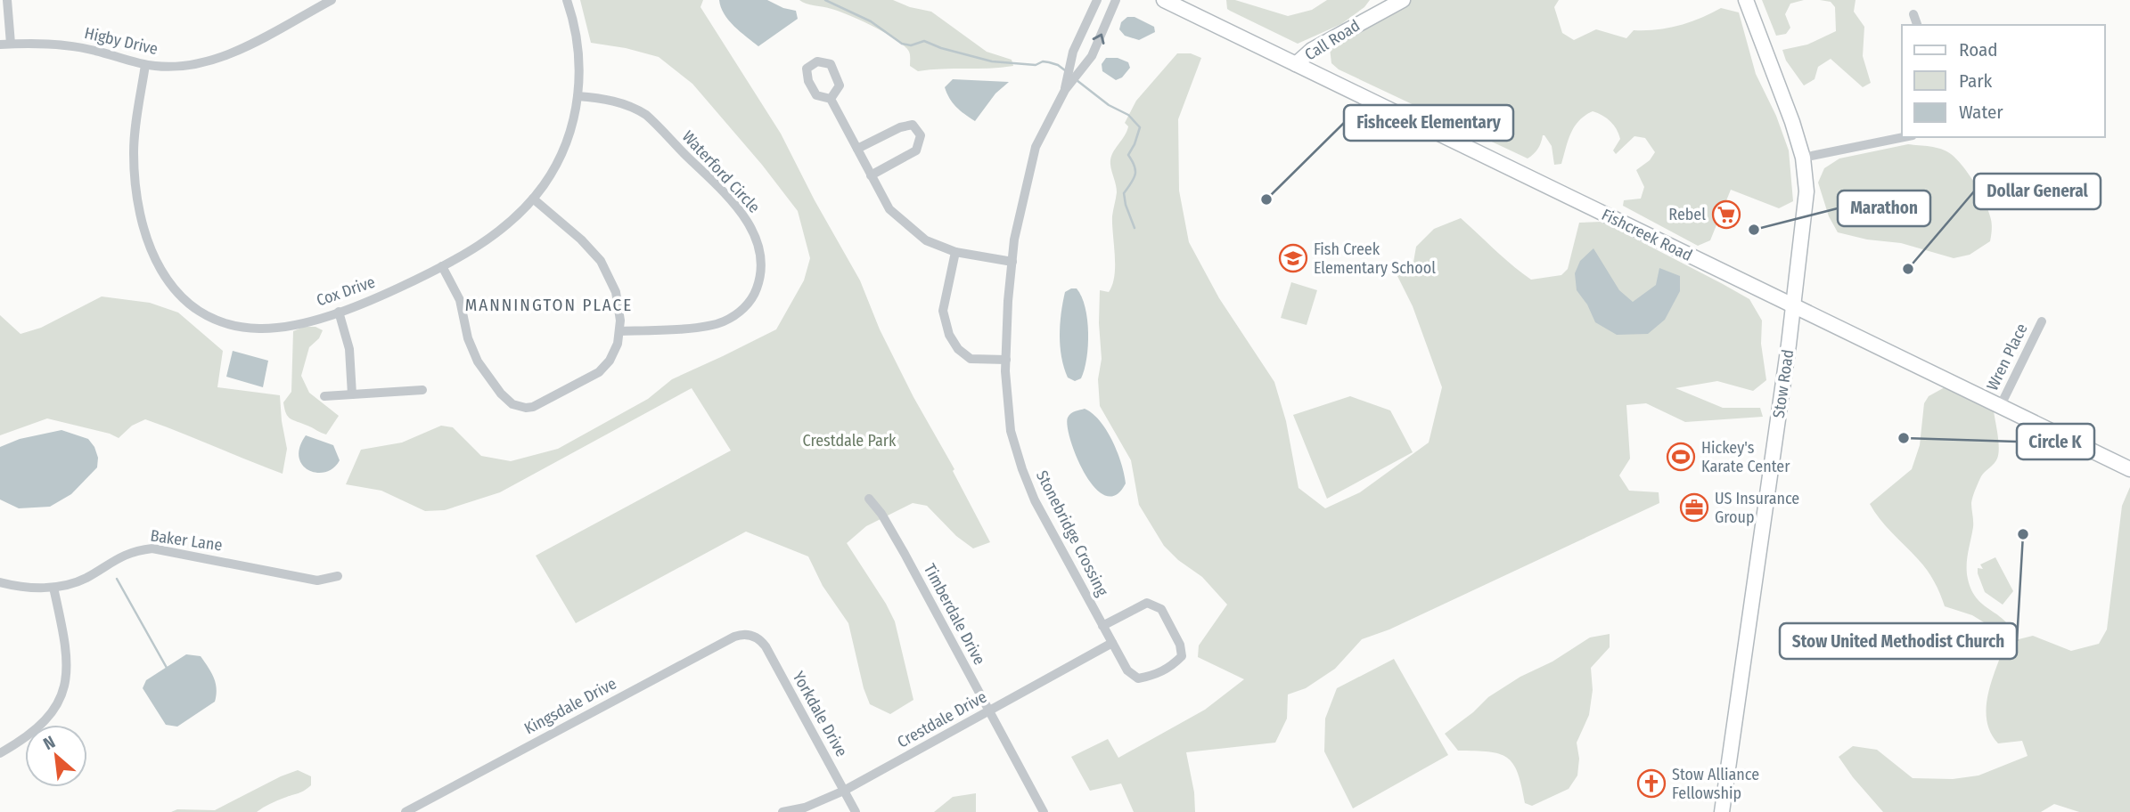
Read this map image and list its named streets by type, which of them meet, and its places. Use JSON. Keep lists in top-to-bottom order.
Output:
{
  "streets": {
    "main road": ["Call Road", "Fishcreek Road", "Stow Road"],
    "street": [
      "Higby Drive",
      "Waterford Circle",
      "Cox Drive",
      "Wren Place",
      "Stonebridge Crossing",
      "Baker Lane",
      "Timberdale Drive",
      "Kingsdale Drive",
      "Yorkdale Drive",
      "Crestdale Drive"
    ]
  },
  "crossings": [
    ["Call Road", "Fishcreek Road"],
    ["Higby Drive", "Cox Drive"],
    ["Waterford Circle", "Cox Drive"],
    ["Fishcreek Road", "Wren Place"],
    ["Fishcreek Road", "Stow Road"],
    ["Stonebridge Crossing", "Crestdale Drive"],
    ["Timberdale Drive", "Crestdale Drive"],
    ["Kingsdale Drive", "Yorkdale Drive"],
    ["Yorkdale Drive", "Crestdale Drive"]
  ],
  "districts": ["MANNINGTON PLACE"],
  "parks": ["Crestdale Park"],
  "places": {
    "other": [
      "Fishceek Elementary",
      "Marathon",
      "Dollar General",
      "Circle K",
      "Stow United Methodist Church"
    ],
    "supermarket": ["Rebel"],
    "school or university": ["Fish Creek Elementary School"],
    "sports": ["Hickey's Karate Center"],
    "office": ["US Insurance Group"],
    "church": ["Stow Alliance Fellowship"]
  },
  "legend": ["Road", "Park", "Water"],
  "north": "top left"
}
